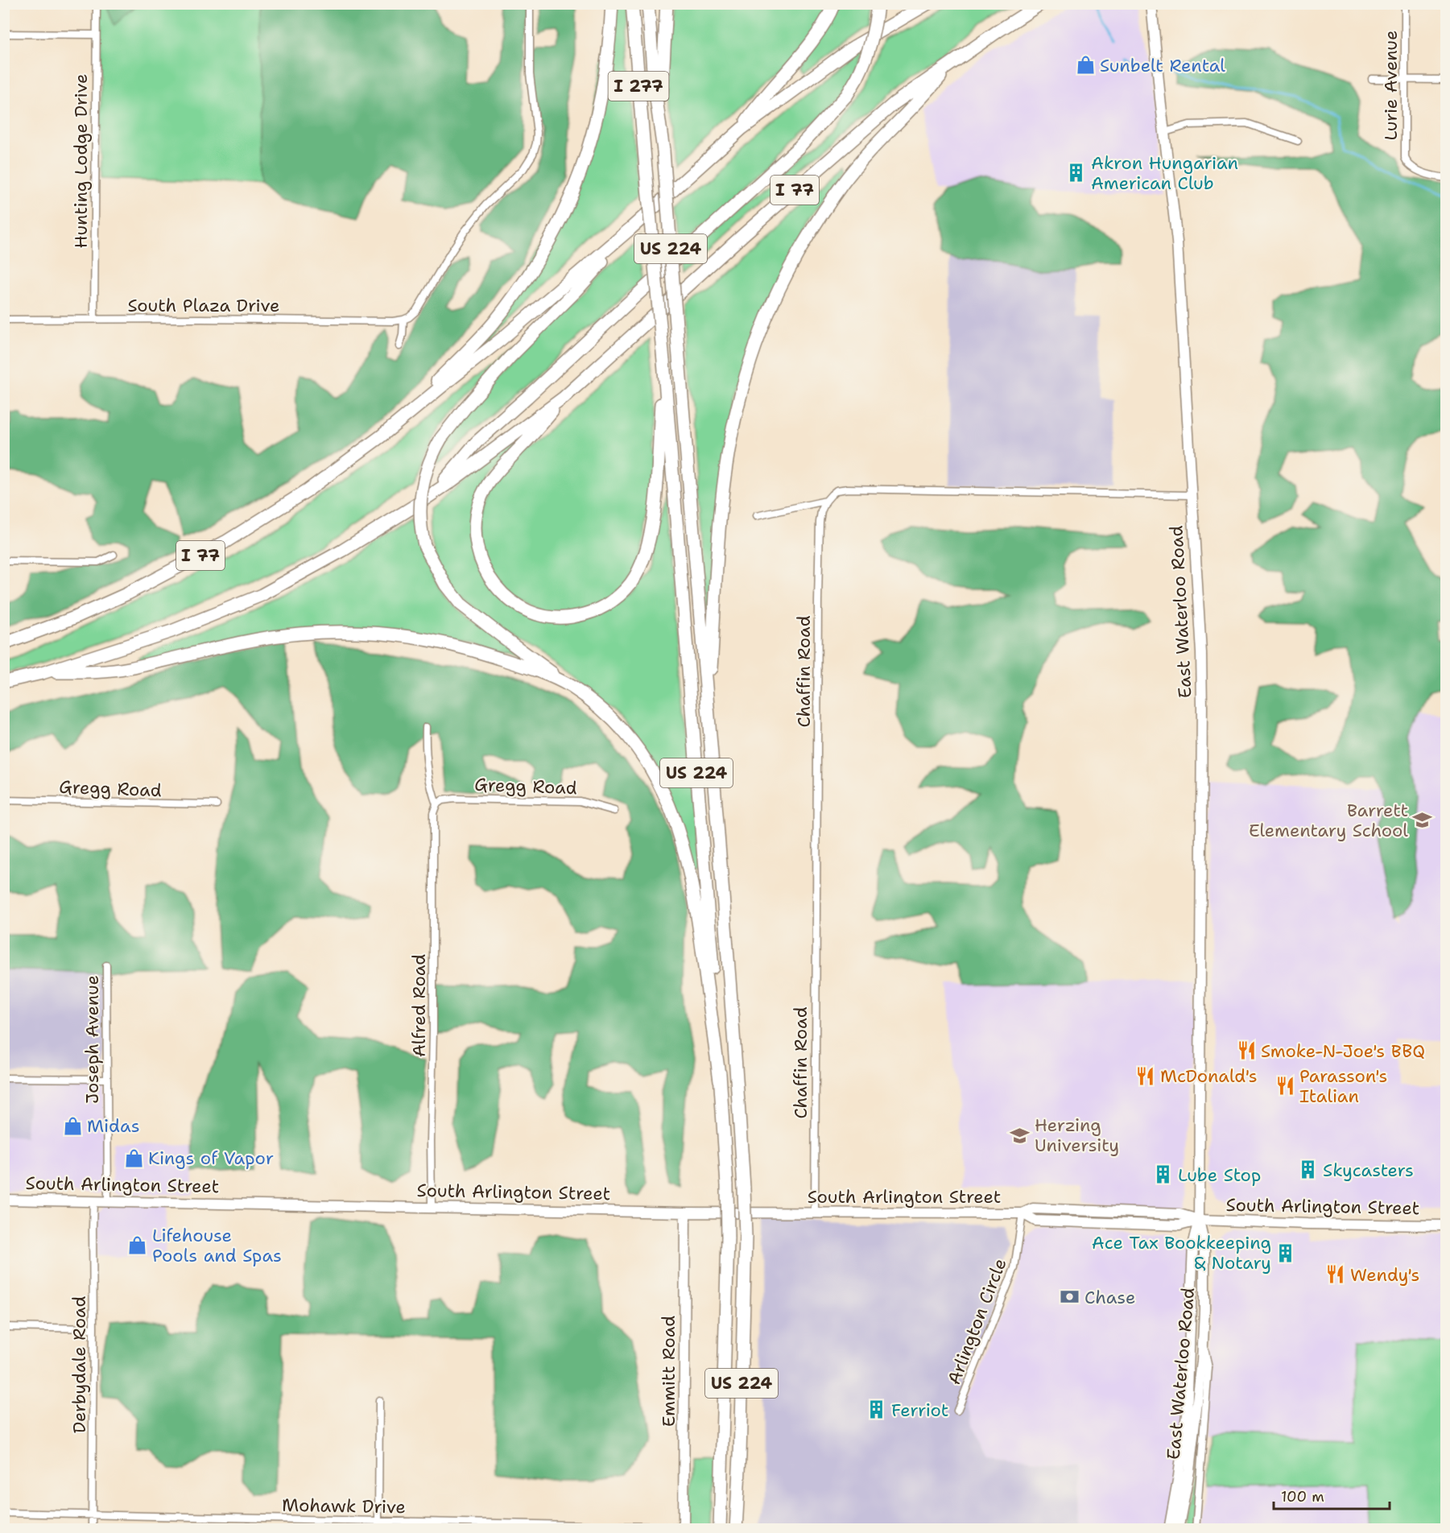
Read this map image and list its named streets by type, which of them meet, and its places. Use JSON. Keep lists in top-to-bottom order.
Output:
{
  "streets": {
    "highway": ["I 277", "I 77", "US 224"],
    "main road": ["East Waterloo Road", "South Arlington Street", "Emmitt Road"],
    "street": [
      "Lurie Avenue",
      "Hunting Lodge Drive",
      "South Plaza Drive",
      "Chaffin Road",
      "Gregg Road",
      "Alfred Road",
      "Joseph Avenue",
      "Arlington Circle",
      "Derbydale Road",
      "Mohawk Drive"
    ]
  },
  "crossings": [
    ["I 277", "US 224"],
    ["Hunting Lodge Drive", "South Plaza Drive"],
    ["East Waterloo Road", "South Arlington Street"],
    ["Chaffin Road", "South Arlington Street"],
    ["Gregg Road", "Alfred Road"],
    ["Alfred Road", "South Arlington Street"],
    ["Joseph Avenue", "South Arlington Street"],
    ["South Arlington Street", "Arlington Circle"],
    ["South Arlington Street", "Derbydale Road"],
    ["South Arlington Street", "Emmitt Road"],
    ["Derbydale Road", "Mohawk Drive"],
    ["Emmitt Road", "Mohawk Drive"]
  ],
  "places": {
    "shop": [
      "Sunbelt Rental",
      "Midas",
      "Kings of Vapor",
      "Lifehouse Pools and Spas"
    ],
    "building": [
      "Akron Hungarian American Club",
      "Skycasters",
      "Lube Stop",
      "Ace Tax Bookkeeping & Notary",
      "Ferriot"
    ],
    "school or university": ["Barrett Elementary School", "Herzing University"],
    "restaurant": [
      "Smoke-N-Joe's BBQ",
      "McDonald's",
      "Parasson's Italian",
      "Wendy's"
    ],
    "bank": ["Chase"]
  },
  "scale_bar": "100 m"
}
